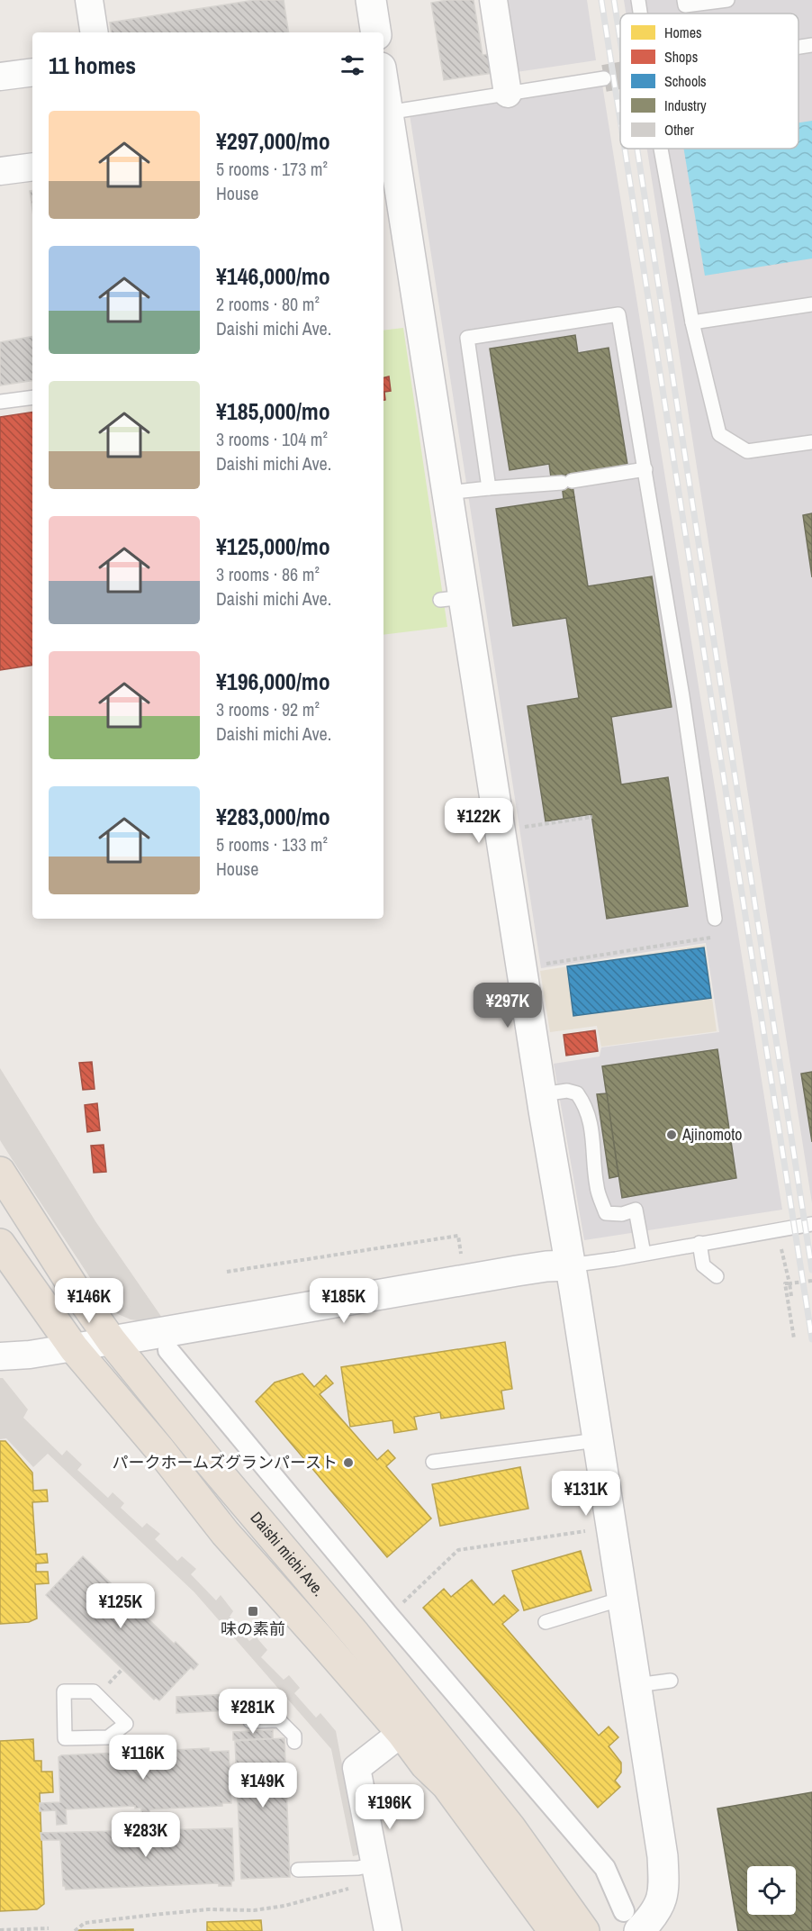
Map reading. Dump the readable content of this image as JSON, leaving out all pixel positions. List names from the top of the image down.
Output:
{
  "streets": {
    "highway": ["Daishi michi Ave."]
  },
  "places": {
    "other": ["Ajinomoto", "パークホームズグランパースト"],
    "transit": ["味の素前"]
  },
  "legend": [
    "Homes",
    "Shops",
    "Schools",
    "Industry",
    "Other"
  ],
  "page": {
    "heading": "11 homes",
    "list": [
      {
        "name": "¥297,000/mo",
        "note": "5 rooms · 173 m² · House"
      },
      {
        "name": "¥146,000/mo",
        "note": "2 rooms · 80 m² · Daishi michi Ave."
      },
      {
        "name": "¥185,000/mo",
        "note": "3 rooms · 104 m² · Daishi michi Ave."
      },
      {
        "name": "¥125,000/mo",
        "note": "3 rooms · 86 m² · Daishi michi Ave."
      },
      {
        "name": "¥196,000/mo",
        "note": "3 rooms · 92 m² · Daishi michi Ave."
      },
      {
        "name": "¥283,000/mo",
        "note": "5 rooms · 133 m² · House"
      }
    ],
    "price": [
      "¥122K",
      "¥297K",
      "¥146K",
      "¥185K",
      "¥131K",
      "¥125K",
      "¥281K",
      "¥116K",
      "¥149K",
      "¥196K",
      "¥283K"
    ]
  }
}
